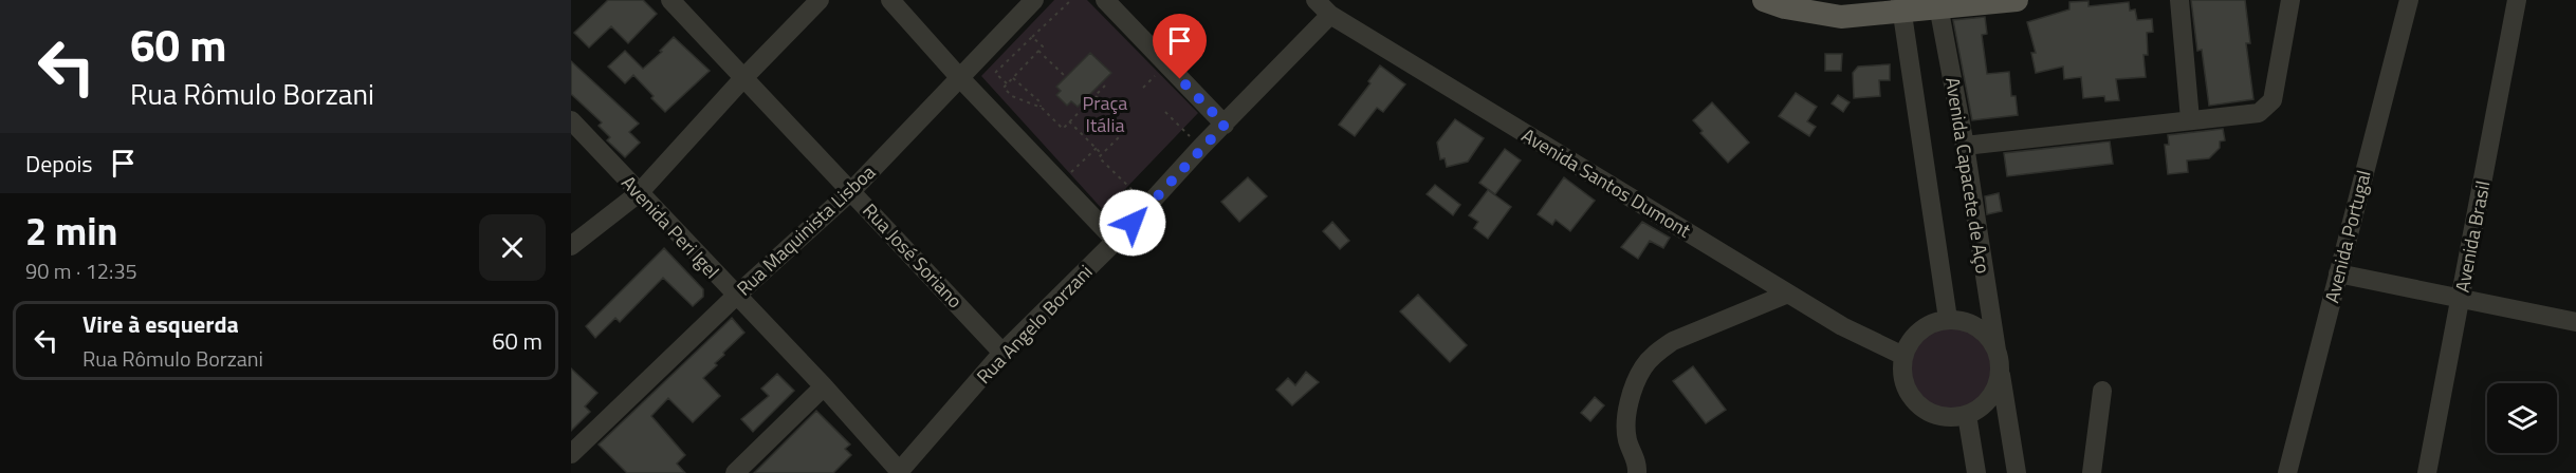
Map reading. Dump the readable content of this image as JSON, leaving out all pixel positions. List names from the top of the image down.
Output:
{
  "streets": {
    "street": [
      "Avenida Capacete de Aço",
      "Avenida Santos Dumont",
      "Avenida Peri Igel",
      "Rua Maquinista Lisboa",
      "Avenida Portugal",
      "Avenida Brasil",
      "Rua José Soriano",
      "Rua Angelo Borzani"
    ]
  },
  "crossings": [
    ["Avenida Capacete de Aço", "Avenida Santos Dumont"],
    ["Avenida Santos Dumont", "Rua Angelo Borzani"],
    ["Avenida Peri Igel", "Rua Maquinista Lisboa"],
    ["Avenida Peri Igel", "Rua Angelo Borzani"],
    ["Rua Maquinista Lisboa", "Rua José Soriano"],
    ["Rua José Soriano", "Rua Angelo Borzani"]
  ],
  "parks": ["Praça Itália"],
  "page": {
    "turn": ["60 m", "Rua Rômulo Borzani"],
    "then": "Depois",
    "heading": ["2 min", "90 m · 12:35"],
    "list": [
      {
        "name": "Vire à esquerda",
        "note": "Rua Rômulo Borzani",
        "value": "60 m"
      }
    ]
  }
}
